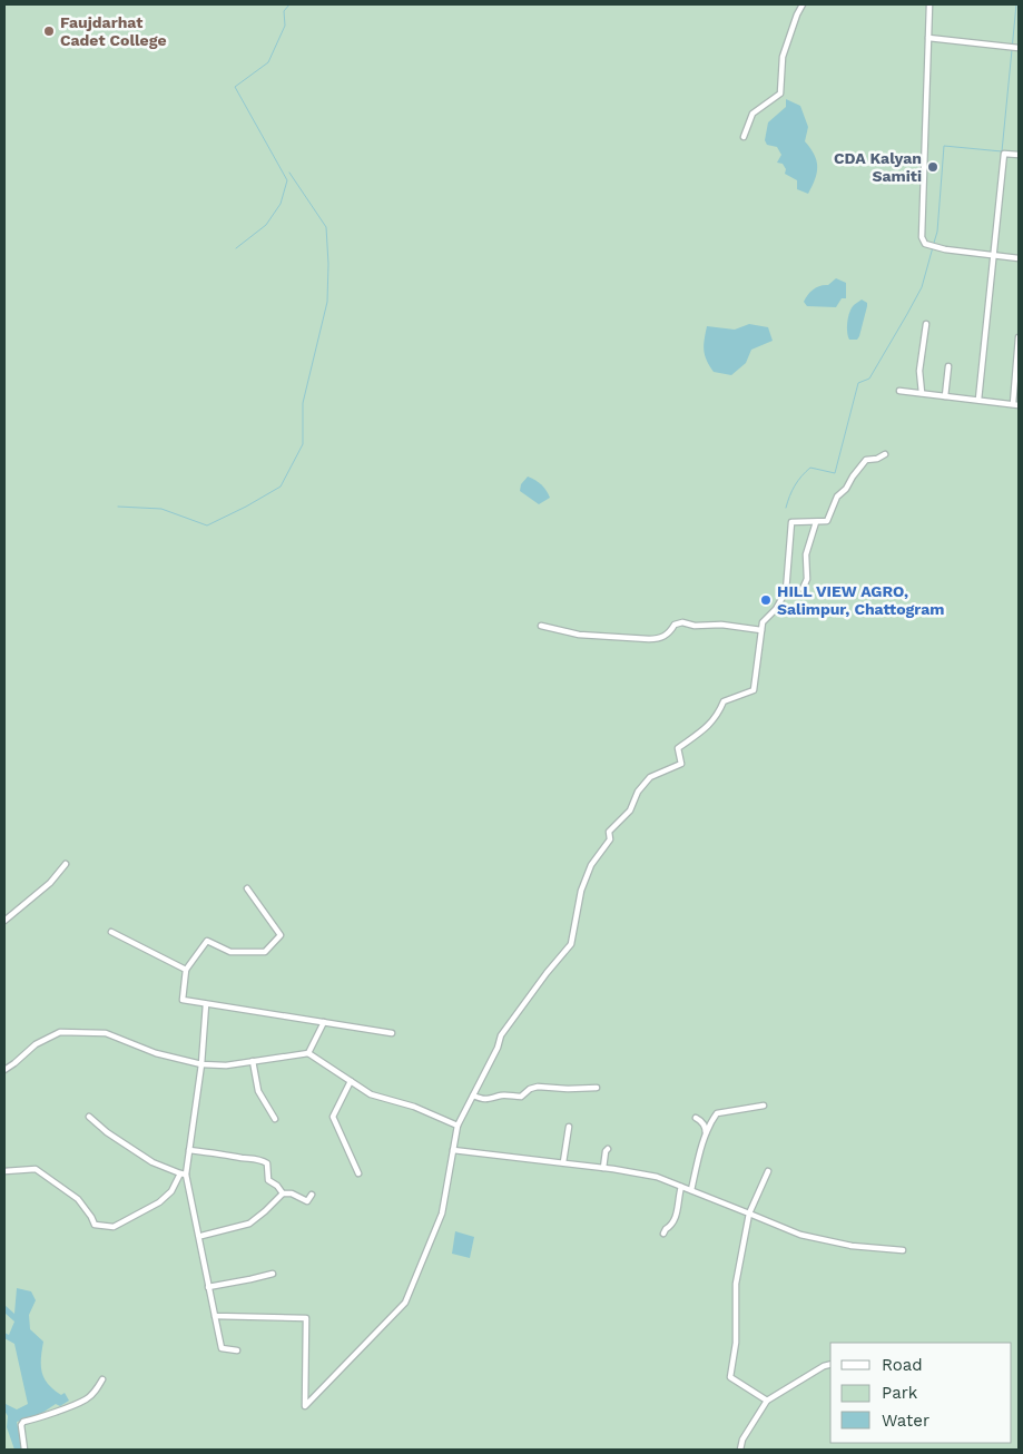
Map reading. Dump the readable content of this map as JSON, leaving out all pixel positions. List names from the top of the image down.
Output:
{
  "places": ["Faujdarhat Cadet College", "CDA Kalyan Samiti", "HILL VIEW AGRO, Salimpur, Chattogram"],
  "legend": ["Road", "Park", "Water"]
}
